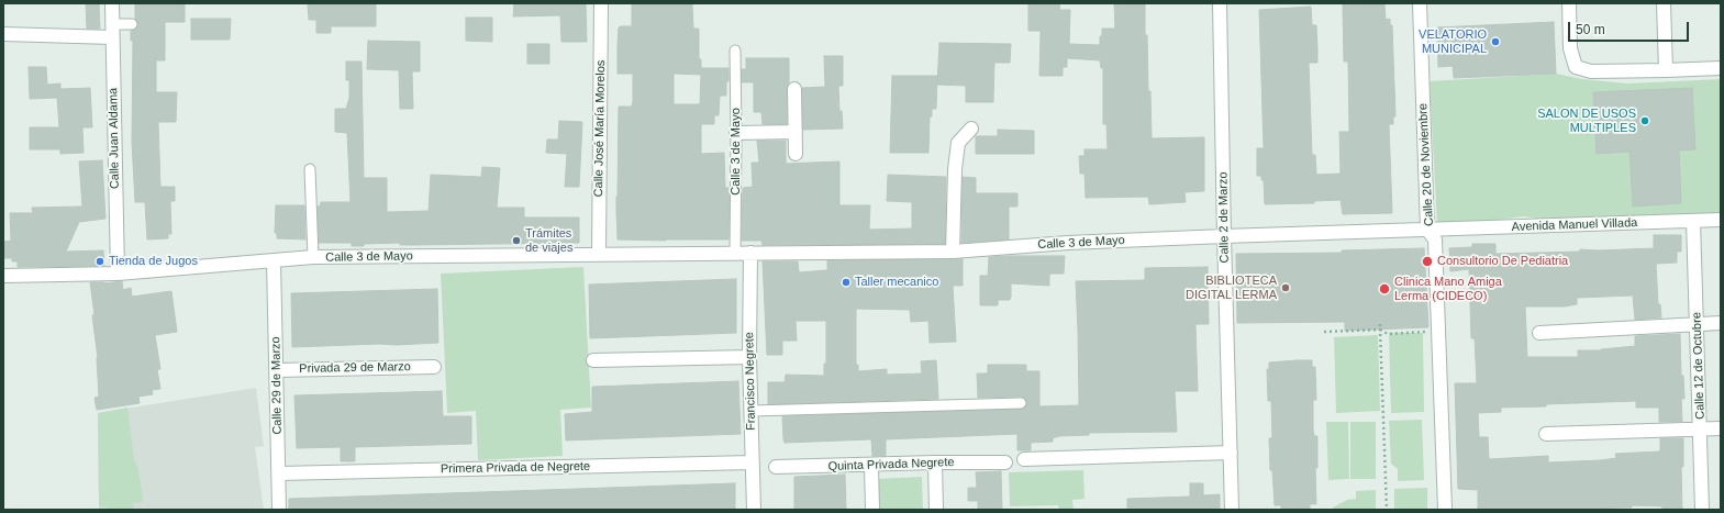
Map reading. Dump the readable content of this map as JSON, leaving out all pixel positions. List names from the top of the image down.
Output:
{
  "streets": {
    "street": [
      "Calle José María Morelos",
      "Calle Juan Aldama",
      "Calle 3 de Mayo",
      "Calle 20 de Noviembre",
      "Calle 2 de Marzo",
      "Avenida Manuel Villada",
      "Calle 12 de Octubre",
      "Privada 29 de Marzo",
      "Francisco Negrete",
      "Calle 29 de Marzo",
      "Quinta Privada Negrete",
      "Primera Privada de Negrete"
    ]
  },
  "crossings": [
    ["Calle José María Morelos", "Calle 3 de Mayo"],
    ["Calle Juan Aldama", "Calle 3 de Mayo"],
    ["Calle 3 de Mayo", "Calle 20 de Noviembre"],
    ["Calle 3 de Mayo", "Calle 2 de Marzo"],
    ["Calle 3 de Mayo", "Avenida Manuel Villada"],
    ["Calle 3 de Mayo", "Francisco Negrete"],
    ["Calle 3 de Mayo", "Calle 29 de Marzo"],
    ["Calle 20 de Noviembre", "Avenida Manuel Villada"],
    ["Avenida Manuel Villada", "Calle 12 de Octubre"],
    ["Privada 29 de Marzo", "Calle 29 de Marzo"],
    ["Francisco Negrete", "Primera Privada de Negrete"],
    ["Calle 29 de Marzo", "Primera Privada de Negrete"]
  ],
  "places": [
    "VELATORIO MUNICIPAL",
    "SALON DE USOS MULTIPLES",
    "Trámites de viajes",
    "Tienda de Jugos",
    "Consultorio De Pediatria",
    "Taller mecanico",
    "BIBLIOTECA DIGITAL LERMA",
    "Clinica Mano Amiga Lerma (CIDECO)"
  ],
  "scale_bar": "50 m"
}
